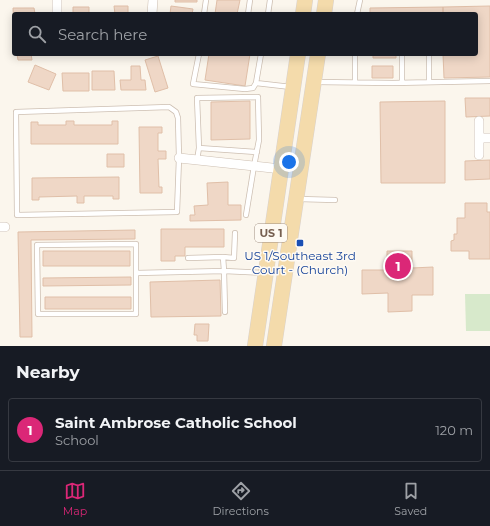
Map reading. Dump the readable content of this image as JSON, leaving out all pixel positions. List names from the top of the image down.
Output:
{
  "streets": {
    "main road": ["US 1"]
  },
  "places": {
    "transit": ["US 1/Southeast 3rd Court - (Church)"]
  },
  "page": {
    "search": "Search here",
    "pins": "1",
    "heading": "Nearby",
    "list": [
      {
        "mark": "1",
        "name": "Saint Ambrose Catholic School",
        "note": "School",
        "value": "120 m"
      }
    ],
    "nav": ["Map", "Directions", "Saved"]
  }
}
